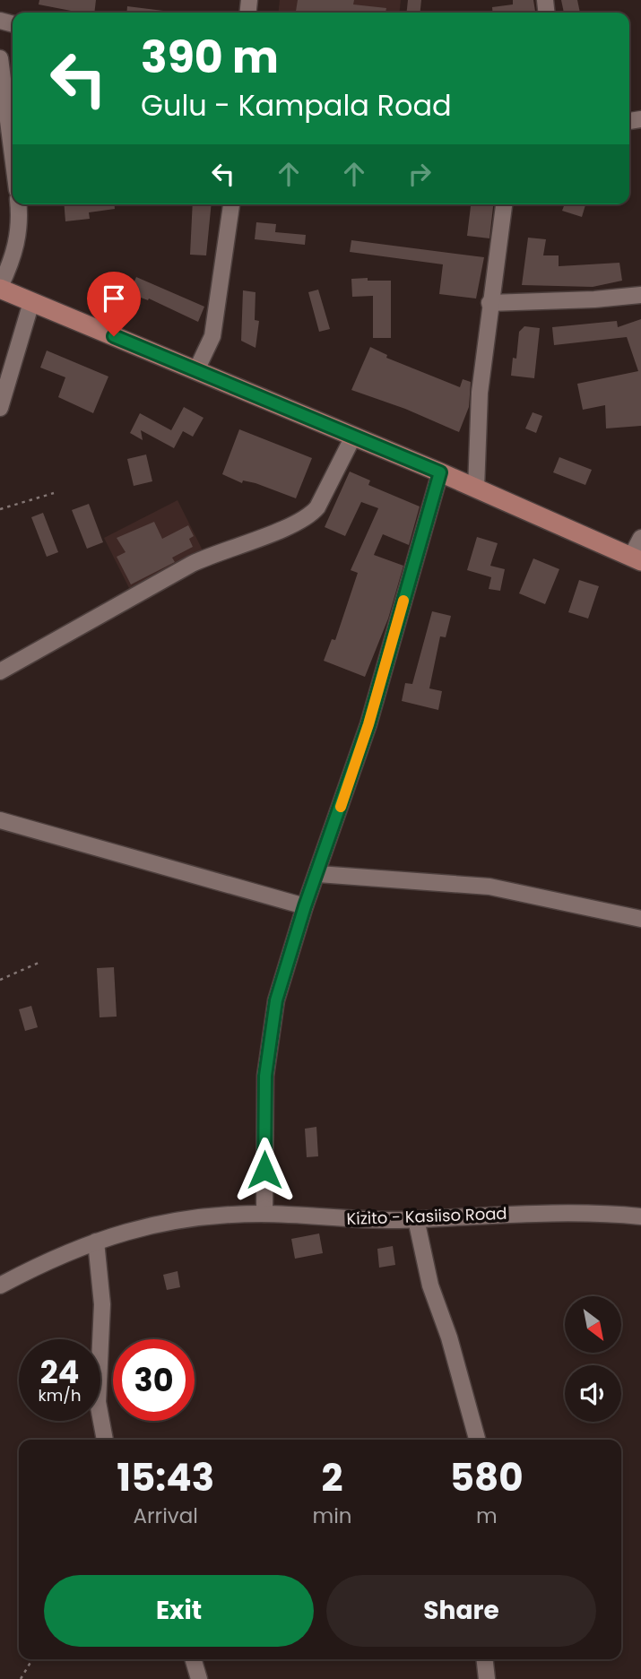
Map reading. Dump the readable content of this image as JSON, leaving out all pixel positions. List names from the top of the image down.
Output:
{
  "streets": {
    "street": ["Kizito - Kasiiso Road"]
  },
  "north": "bottom right",
  "page": {
    "turn": ["390 m", "Gulu - Kampala Road"],
    "speed": "24 km/h",
    "limit": "30",
    "eta": [
      "15:43",
      "Arrival",
      "2",
      "min",
      "580",
      "m"
    ],
    "buttons": ["Exit", "Share"]
  }
}
